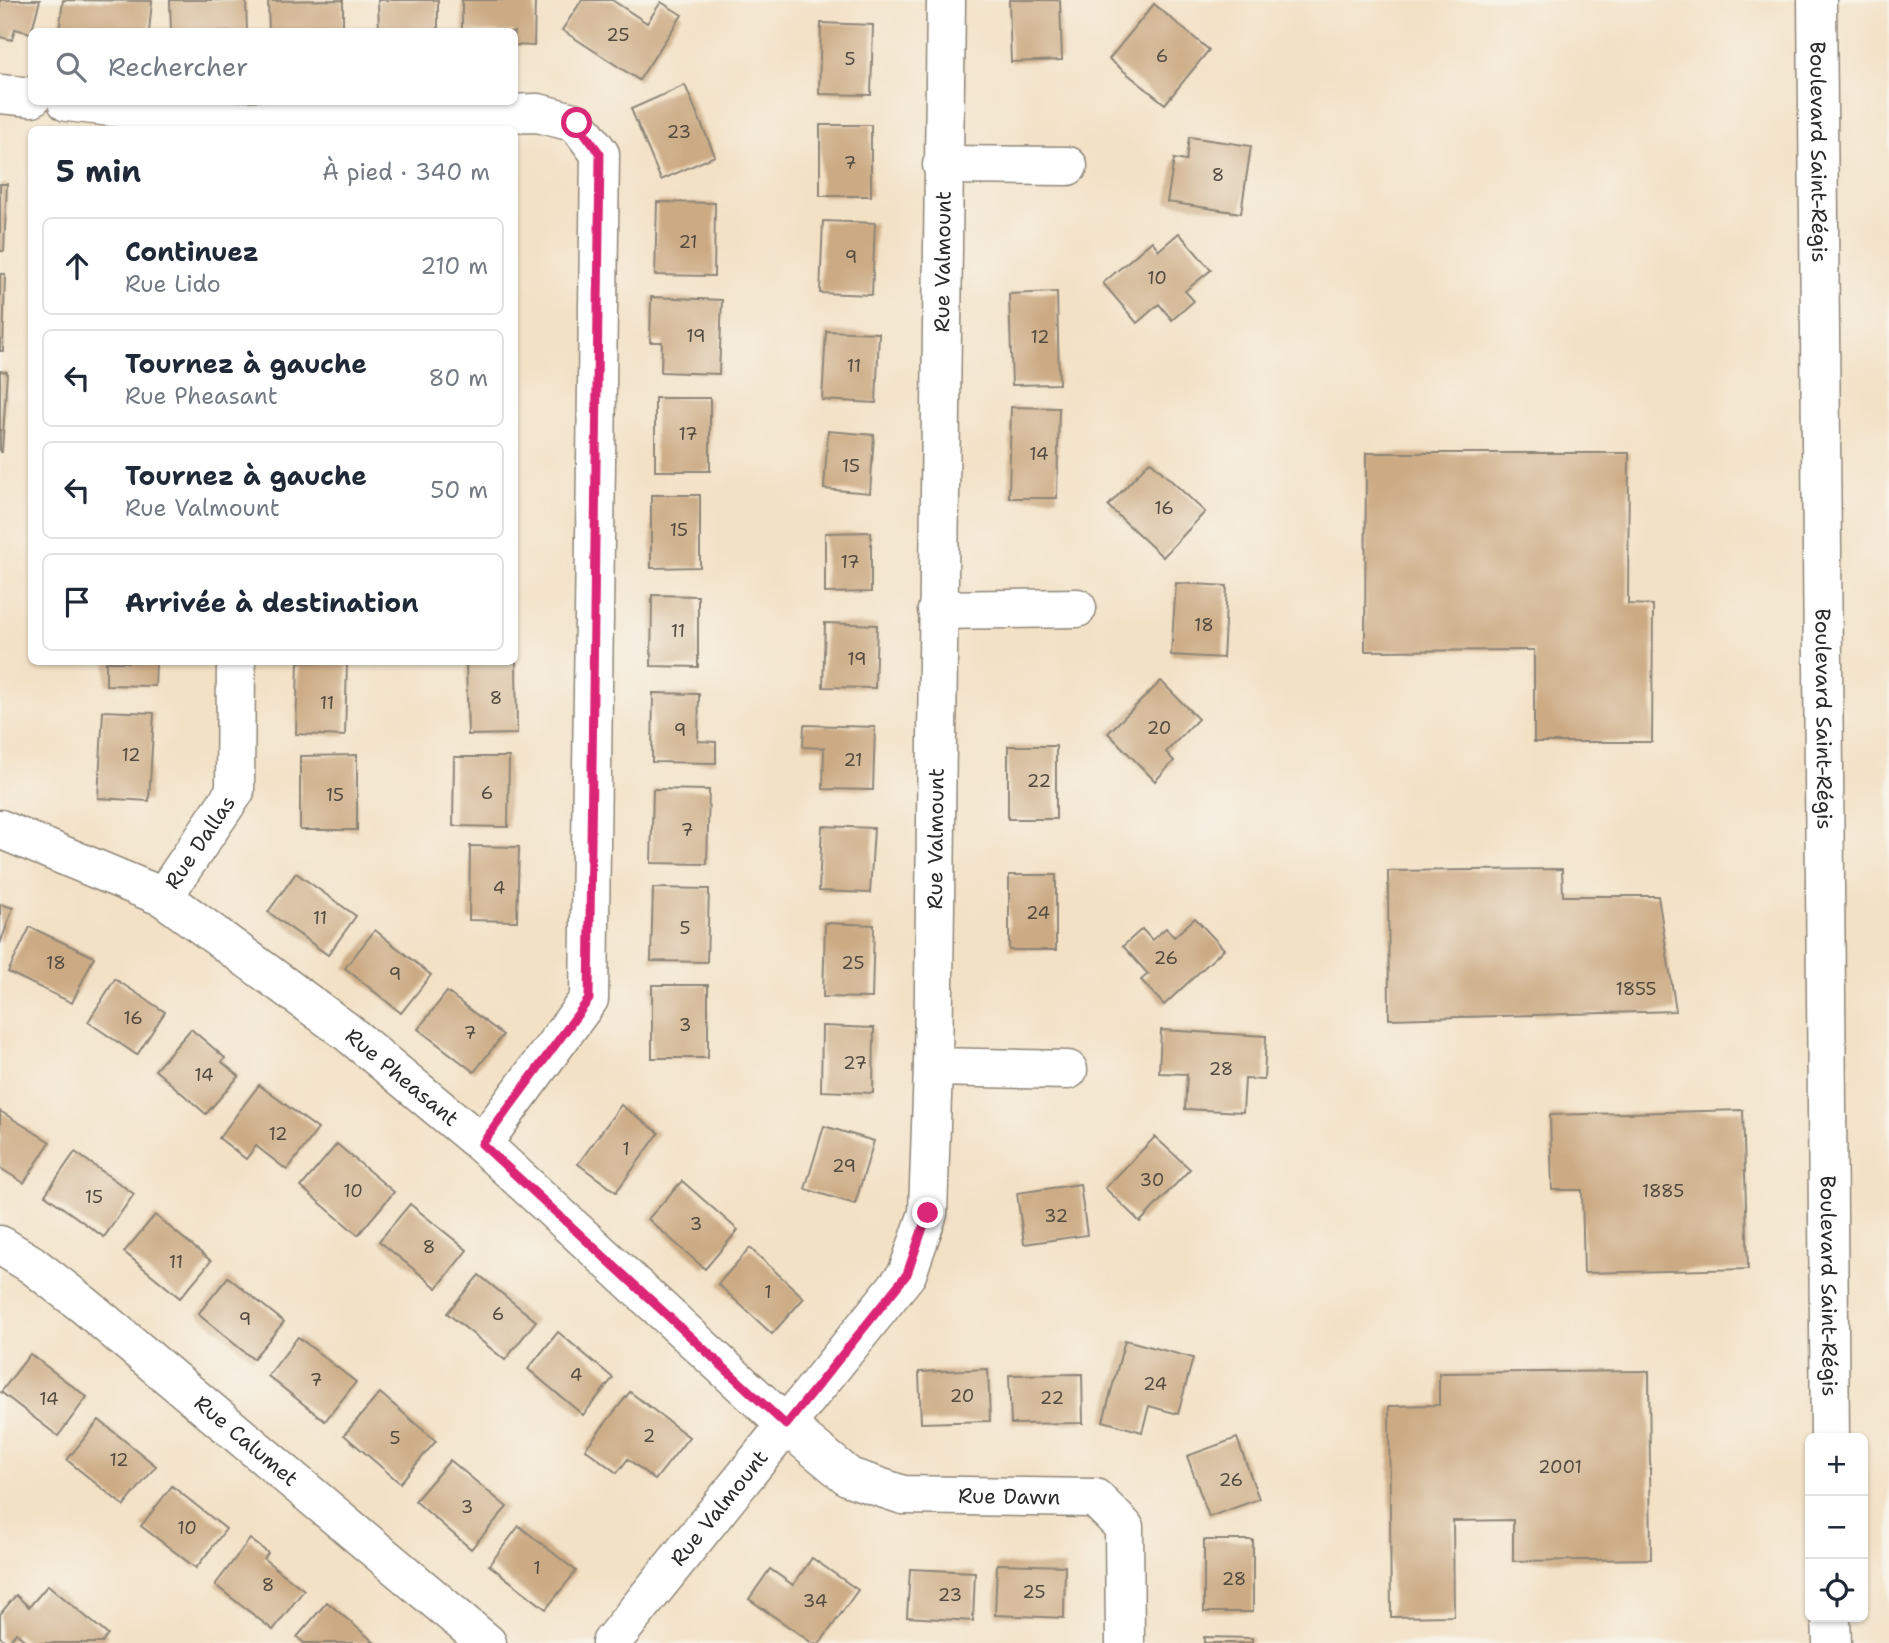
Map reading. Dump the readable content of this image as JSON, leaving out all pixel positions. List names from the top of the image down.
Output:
{
  "streets": {
    "street": [
      "Boulevard Saint-Régis",
      "Rue Valmount",
      "Rue Dallas",
      "Rue Pheasant",
      "Rue Calumet",
      "Rue Dawn"
    ]
  },
  "crossings": [
    ["Rue Valmount", "Rue Pheasant"],
    ["Rue Valmount", "Rue Dawn"],
    ["Rue Dallas", "Rue Pheasant"],
    ["Rue Pheasant", "Rue Dawn"]
  ],
  "house_numbers": [
    "25",
    "6",
    "5",
    "23",
    "7",
    "8",
    "21",
    "9",
    "10",
    "19",
    "12",
    "11",
    "17",
    "14",
    "15",
    "16",
    "15",
    "17",
    "18",
    "11",
    "19",
    "8",
    "11",
    "20",
    "9",
    "12",
    "21",
    "22",
    "6",
    "15",
    "7",
    "4",
    "24",
    "11",
    "5",
    "26",
    "18",
    "25",
    "9",
    "1855",
    "16",
    "3",
    "7",
    "27",
    "28",
    "14",
    "12",
    "1",
    "29",
    "30",
    "10",
    "1885",
    "15",
    "32",
    "3",
    "8",
    "11",
    "1",
    "6",
    "9",
    "4",
    "7",
    "24",
    "20",
    "22",
    "14",
    "2",
    "5",
    "12",
    "2001",
    "26",
    "3",
    "10",
    "1",
    "28",
    "8",
    "25",
    "23",
    "34"
  ],
  "page": {
    "search": "Rechercher",
    "heading": ["5 min", "À pied · 340 m"],
    "list": [
      ["Continuez", "Rue Lido", "210 m"],
      ["Tournez à gauche", "Rue Pheasant", "80 m"],
      ["Tournez à gauche", "Rue Valmount", "50 m"],
      "Arrivée à destination"
    ],
    "map_buttons": ["+", "−"]
  }
}
